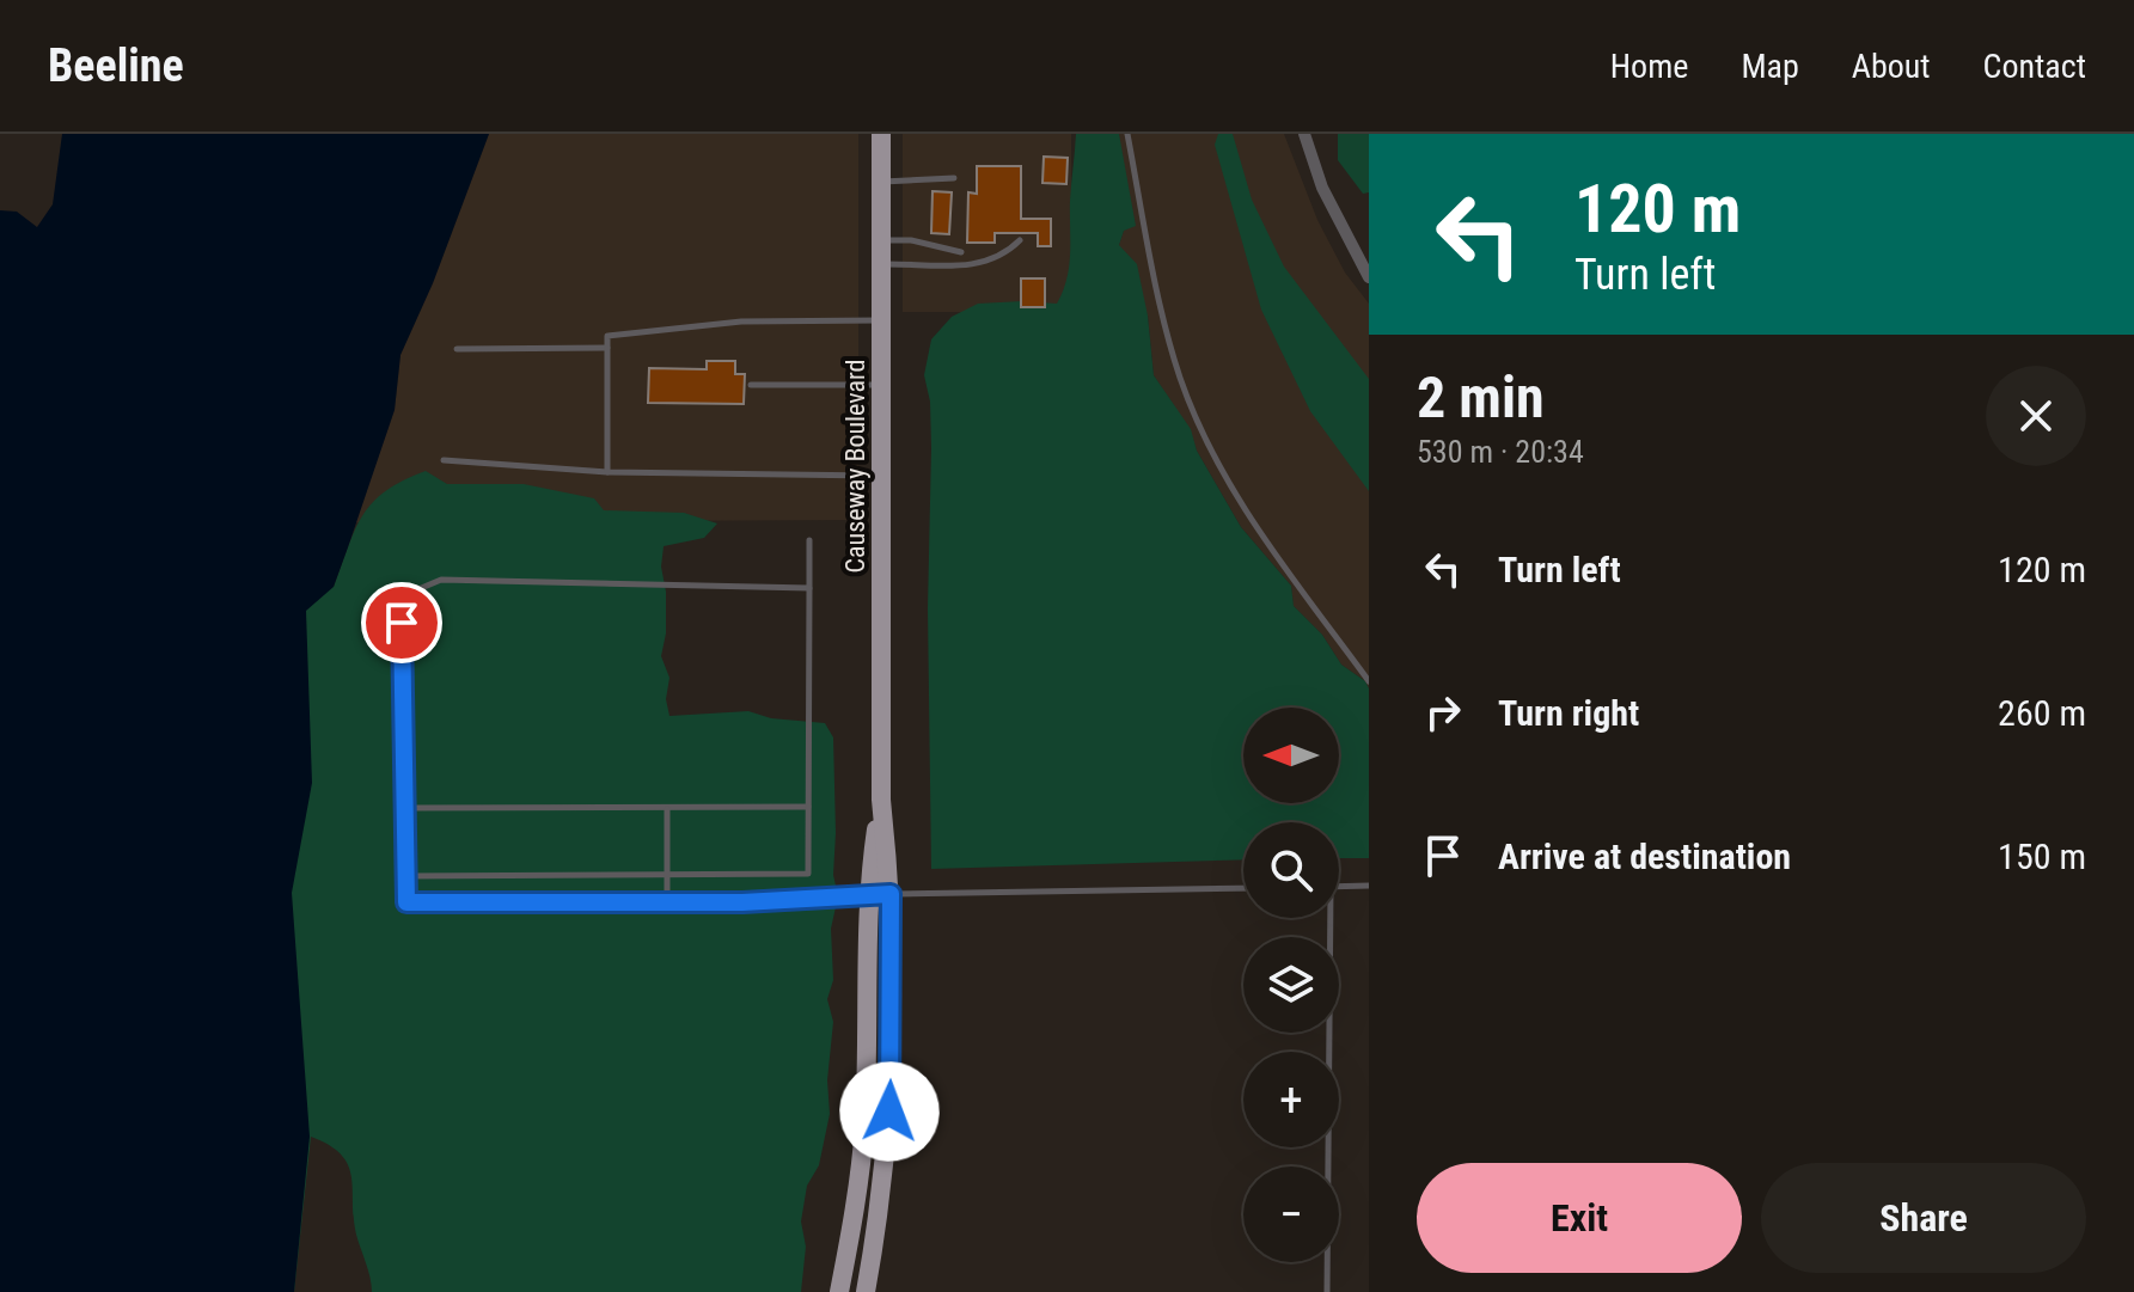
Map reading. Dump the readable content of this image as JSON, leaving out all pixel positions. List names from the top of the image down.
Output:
{
  "streets": {
    "main road": ["Causeway Boulevard"]
  },
  "north": "left",
  "page": {
    "header": "Beeline",
    "nav": [
      "Home",
      "Map",
      "About",
      "Contact"
    ],
    "turn": ["120 m", "Turn left"],
    "heading": ["2 min", "530 m · 20:34"],
    "list": [
      {
        "name": "Turn left",
        "value": "120 m"
      },
      {
        "name": "Turn right",
        "value": "260 m"
      },
      {
        "name": "Arrive at destination",
        "value": "150 m"
      }
    ],
    "map_buttons": ["+", "−"],
    "buttons": ["Exit", "Share"]
  }
}
